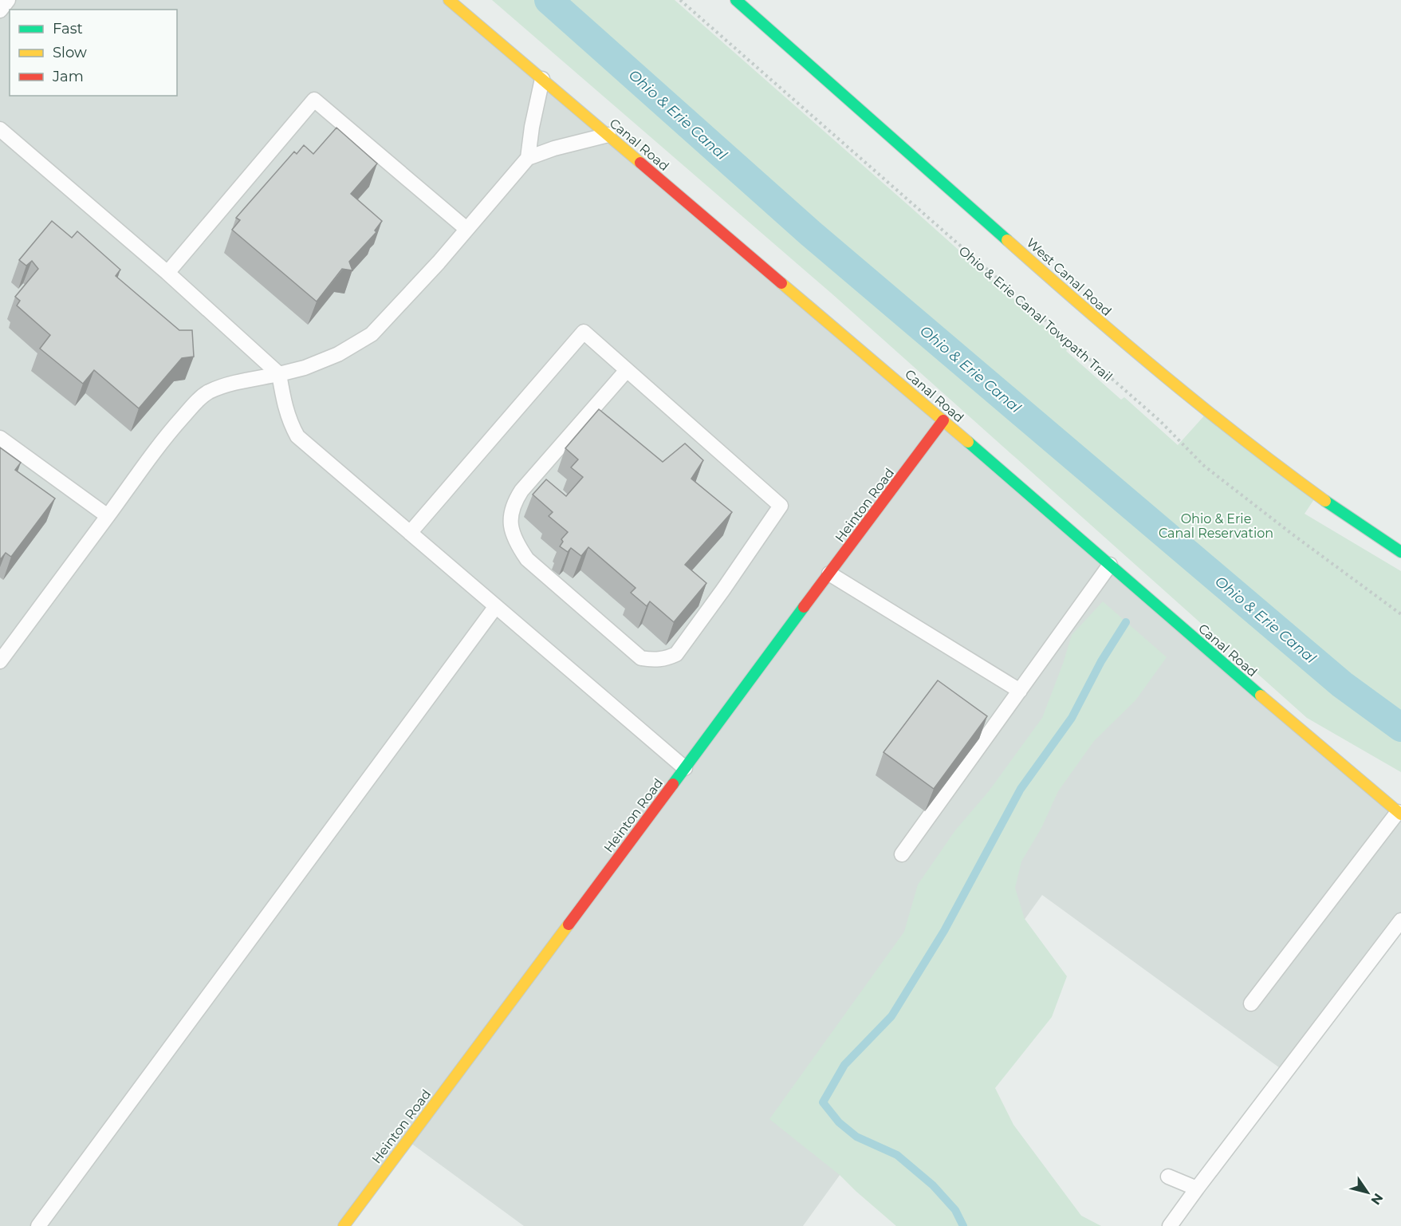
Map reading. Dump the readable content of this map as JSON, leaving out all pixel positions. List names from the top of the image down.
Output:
{
  "streets": {
    "street": ["Canal Road", "West Canal Road", "Heinton Road"],
    "path": ["Ohio & Erie Canal Towpath Trail"]
  },
  "crossings": [
    ["Canal Road", "Heinton Road"]
  ],
  "water": ["Ohio & Erie Canal"],
  "parks": ["Ohio & Erie Canal Reservation"],
  "legend": ["Fast", "Slow", "Jam"],
  "north": "bottom right"
}
